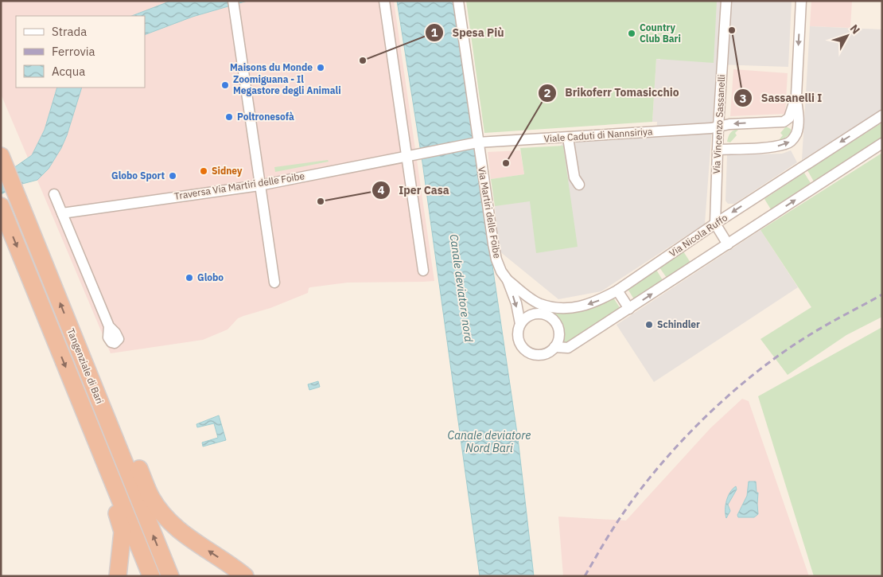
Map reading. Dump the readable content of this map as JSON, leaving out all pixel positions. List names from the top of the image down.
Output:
{
  "streets": {
    "highway": ["Tangenziale di Bari"],
    "street": [
      "Via Vincenzo Sassanelli",
      "Viale Caduti di Nannsiriya",
      "Traversa Via Martiri delle Foibe",
      "Via Martiri delle Foibe",
      "Via Nicola Ruffo"
    ]
  },
  "crossings": [
    ["Via Vincenzo Sassanelli", "Viale Caduti di Nannsiriya"],
    ["Via Vincenzo Sassanelli", "Via Nicola Ruffo"],
    ["Viale Caduti di Nannsiriya", "Via Martiri delle Foibe"],
    ["Via Martiri delle Foibe", "Via Nicola Ruffo"]
  ],
  "water": ["Canale deviatore nord", "Canale deviatore Nord Bari"],
  "places": [
    "Sassanelli I",
    "Country Club Bari",
    "Spesa Più",
    "Maisons du Monde",
    "Zoomiguana - Il Megastore degli Animali",
    "Poltronesofà",
    "Brikoferr Tomasicchio",
    "Sidney",
    "Globo Sport",
    "Iper Casa",
    "Globo",
    "Schindler"
  ],
  "legend": ["Strada", "Ferrovia", "Acqua"],
  "north": "top right"
}
